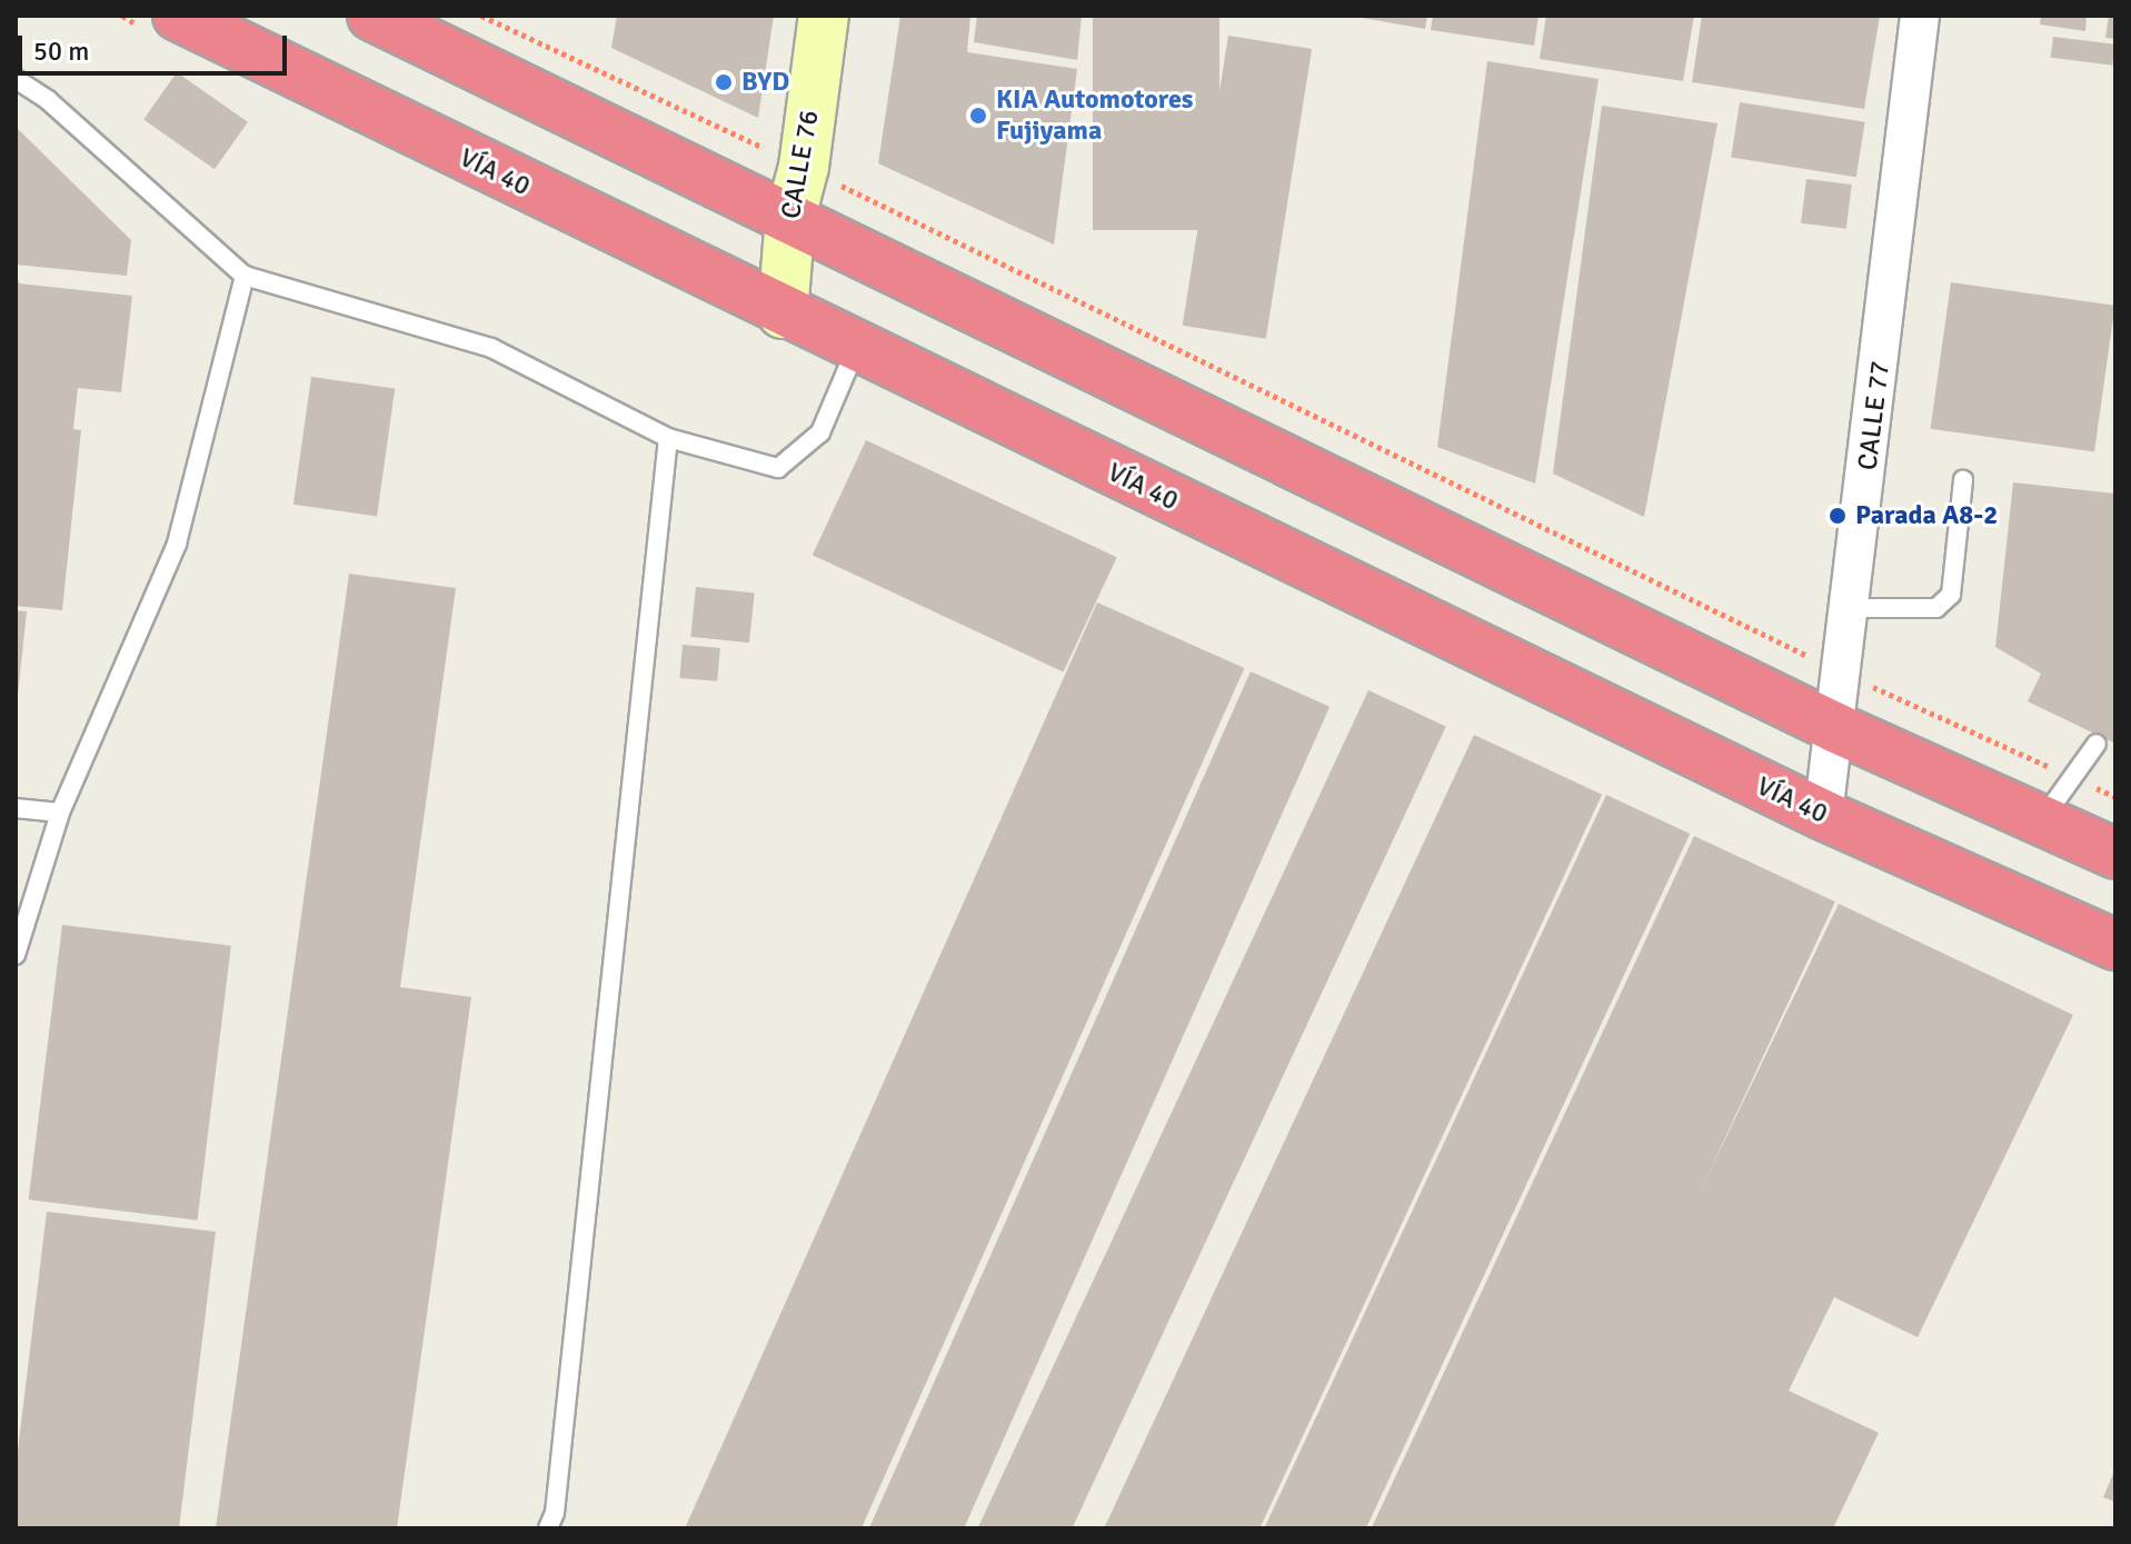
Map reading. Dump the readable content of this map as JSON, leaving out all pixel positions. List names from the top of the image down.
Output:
{
  "streets": {
    "highway": ["VÍA 40"],
    "street": ["CALLE 76", "CALLE 77"]
  },
  "crossings": [
    ["CALLE 76", "VÍA 40"],
    ["VÍA 40", "CALLE 77"]
  ],
  "places": ["BYD", "KIA Automotores Fujiyama", "Parada A8-2"],
  "scale_bar": "50 m"
}
